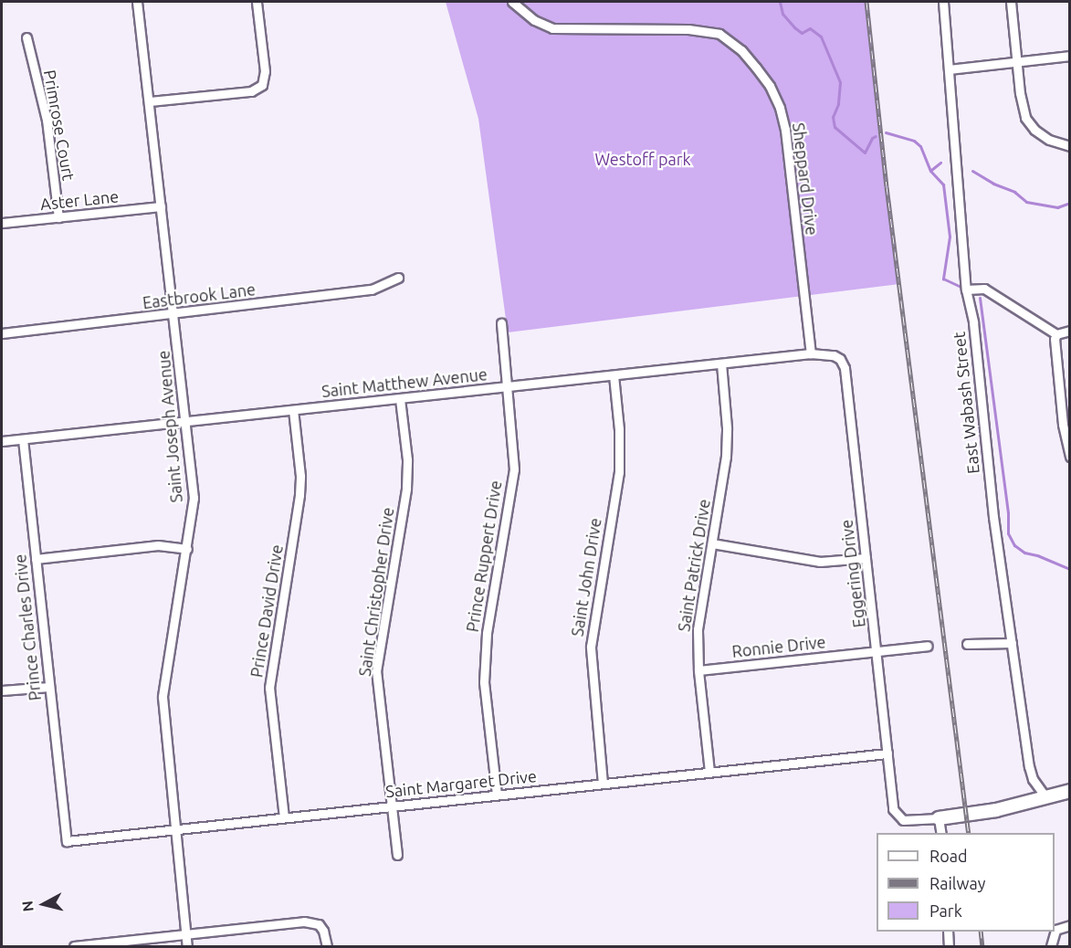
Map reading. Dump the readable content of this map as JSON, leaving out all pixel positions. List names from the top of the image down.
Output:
{
  "streets": {
    "street": [
      "Primrose Court",
      "Sheppard Drive",
      "Aster Lane",
      "Eastbrook Lane",
      "Saint Matthew Avenue",
      "East Wabash Street",
      "Saint Joseph Avenue",
      "Prince Ruppert Drive",
      "Saint Patrick Drive",
      "Eggering Drive",
      "Saint John Drive",
      "Saint Christopher Drive",
      "Prince David Drive",
      "Prince Charles Drive",
      "Ronnie Drive",
      "Saint Margaret Drive"
    ]
  },
  "crossings": [
    ["Primrose Court", "Aster Lane"],
    ["Sheppard Drive", "Saint Matthew Avenue"],
    ["Sheppard Drive", "Eggering Drive"],
    ["Aster Lane", "Saint Joseph Avenue"],
    ["Eastbrook Lane", "Saint Joseph Avenue"],
    ["Saint Matthew Avenue", "Saint Joseph Avenue"],
    ["Saint Matthew Avenue", "Prince Ruppert Drive"],
    ["Saint Matthew Avenue", "Saint Patrick Drive"],
    ["Saint Matthew Avenue", "Eggering Drive"],
    ["Saint Matthew Avenue", "Saint John Drive"],
    ["Saint Matthew Avenue", "Saint Christopher Drive"],
    ["Saint Matthew Avenue", "Prince David Drive"],
    ["Saint Matthew Avenue", "Prince Charles Drive"],
    ["Saint Joseph Avenue", "Saint Margaret Drive"],
    ["Prince Ruppert Drive", "Saint Margaret Drive"],
    ["Saint Patrick Drive", "Ronnie Drive"],
    ["Saint Patrick Drive", "Saint Margaret Drive"],
    ["Eggering Drive", "Ronnie Drive"],
    ["Eggering Drive", "Saint Margaret Drive"],
    ["Saint John Drive", "Saint Margaret Drive"],
    ["Saint Christopher Drive", "Saint Margaret Drive"],
    ["Prince David Drive", "Saint Margaret Drive"],
    ["Prince Charles Drive", "Saint Margaret Drive"]
  ],
  "parks": ["Westoff park"],
  "legend": ["Road", "Railway", "Park"],
  "north": "left"
}
